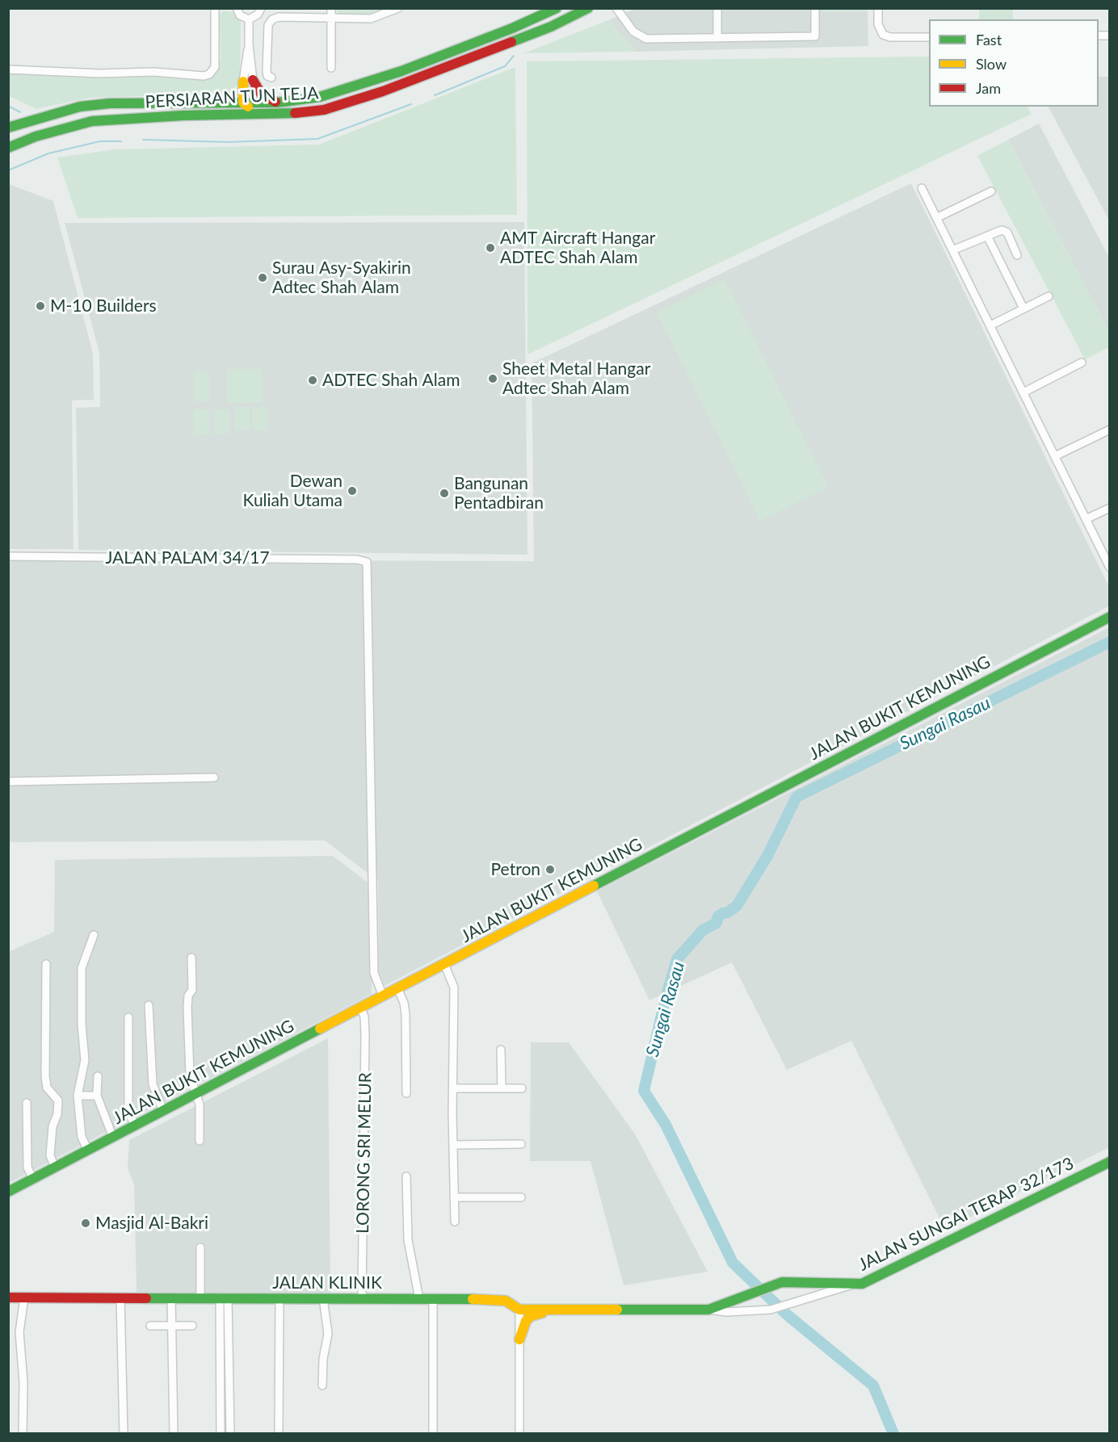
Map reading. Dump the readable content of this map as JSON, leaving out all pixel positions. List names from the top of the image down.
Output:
{
  "streets": {
    "main road": [
      "PERSIARAN TUN TEJA",
      "JALAN BUKIT KEMUNING",
      "JALAN SUNGAI TERAP 32/173",
      "JALAN KLINIK"
    ],
    "street": ["JALAN PALAM 34/17", "LORONG SRI MELUR"]
  },
  "crossings": [
    ["JALAN PALAM 34/17", "JALAN BUKIT KEMUNING"],
    ["JALAN BUKIT KEMUNING", "LORONG SRI MELUR"],
    ["LORONG SRI MELUR", "JALAN KLINIK"],
    ["JALAN SUNGAI TERAP 32/173", "JALAN KLINIK"]
  ],
  "water": ["Sungai Rasau"],
  "places": [
    "AMT Aircraft Hangar ADTEC Shah Alam",
    "Surau Asy-Syakirin Adtec Shah Alam",
    "M-10 Builders",
    "Sheet Metal Hangar Adtec Shah Alam",
    "ADTEC Shah Alam",
    "Dewan Kuliah Utama",
    "Bangunan Pentadbiran",
    "Petron",
    "Masjid Al-Bakri"
  ],
  "legend": ["Fast", "Slow", "Jam"]
}
